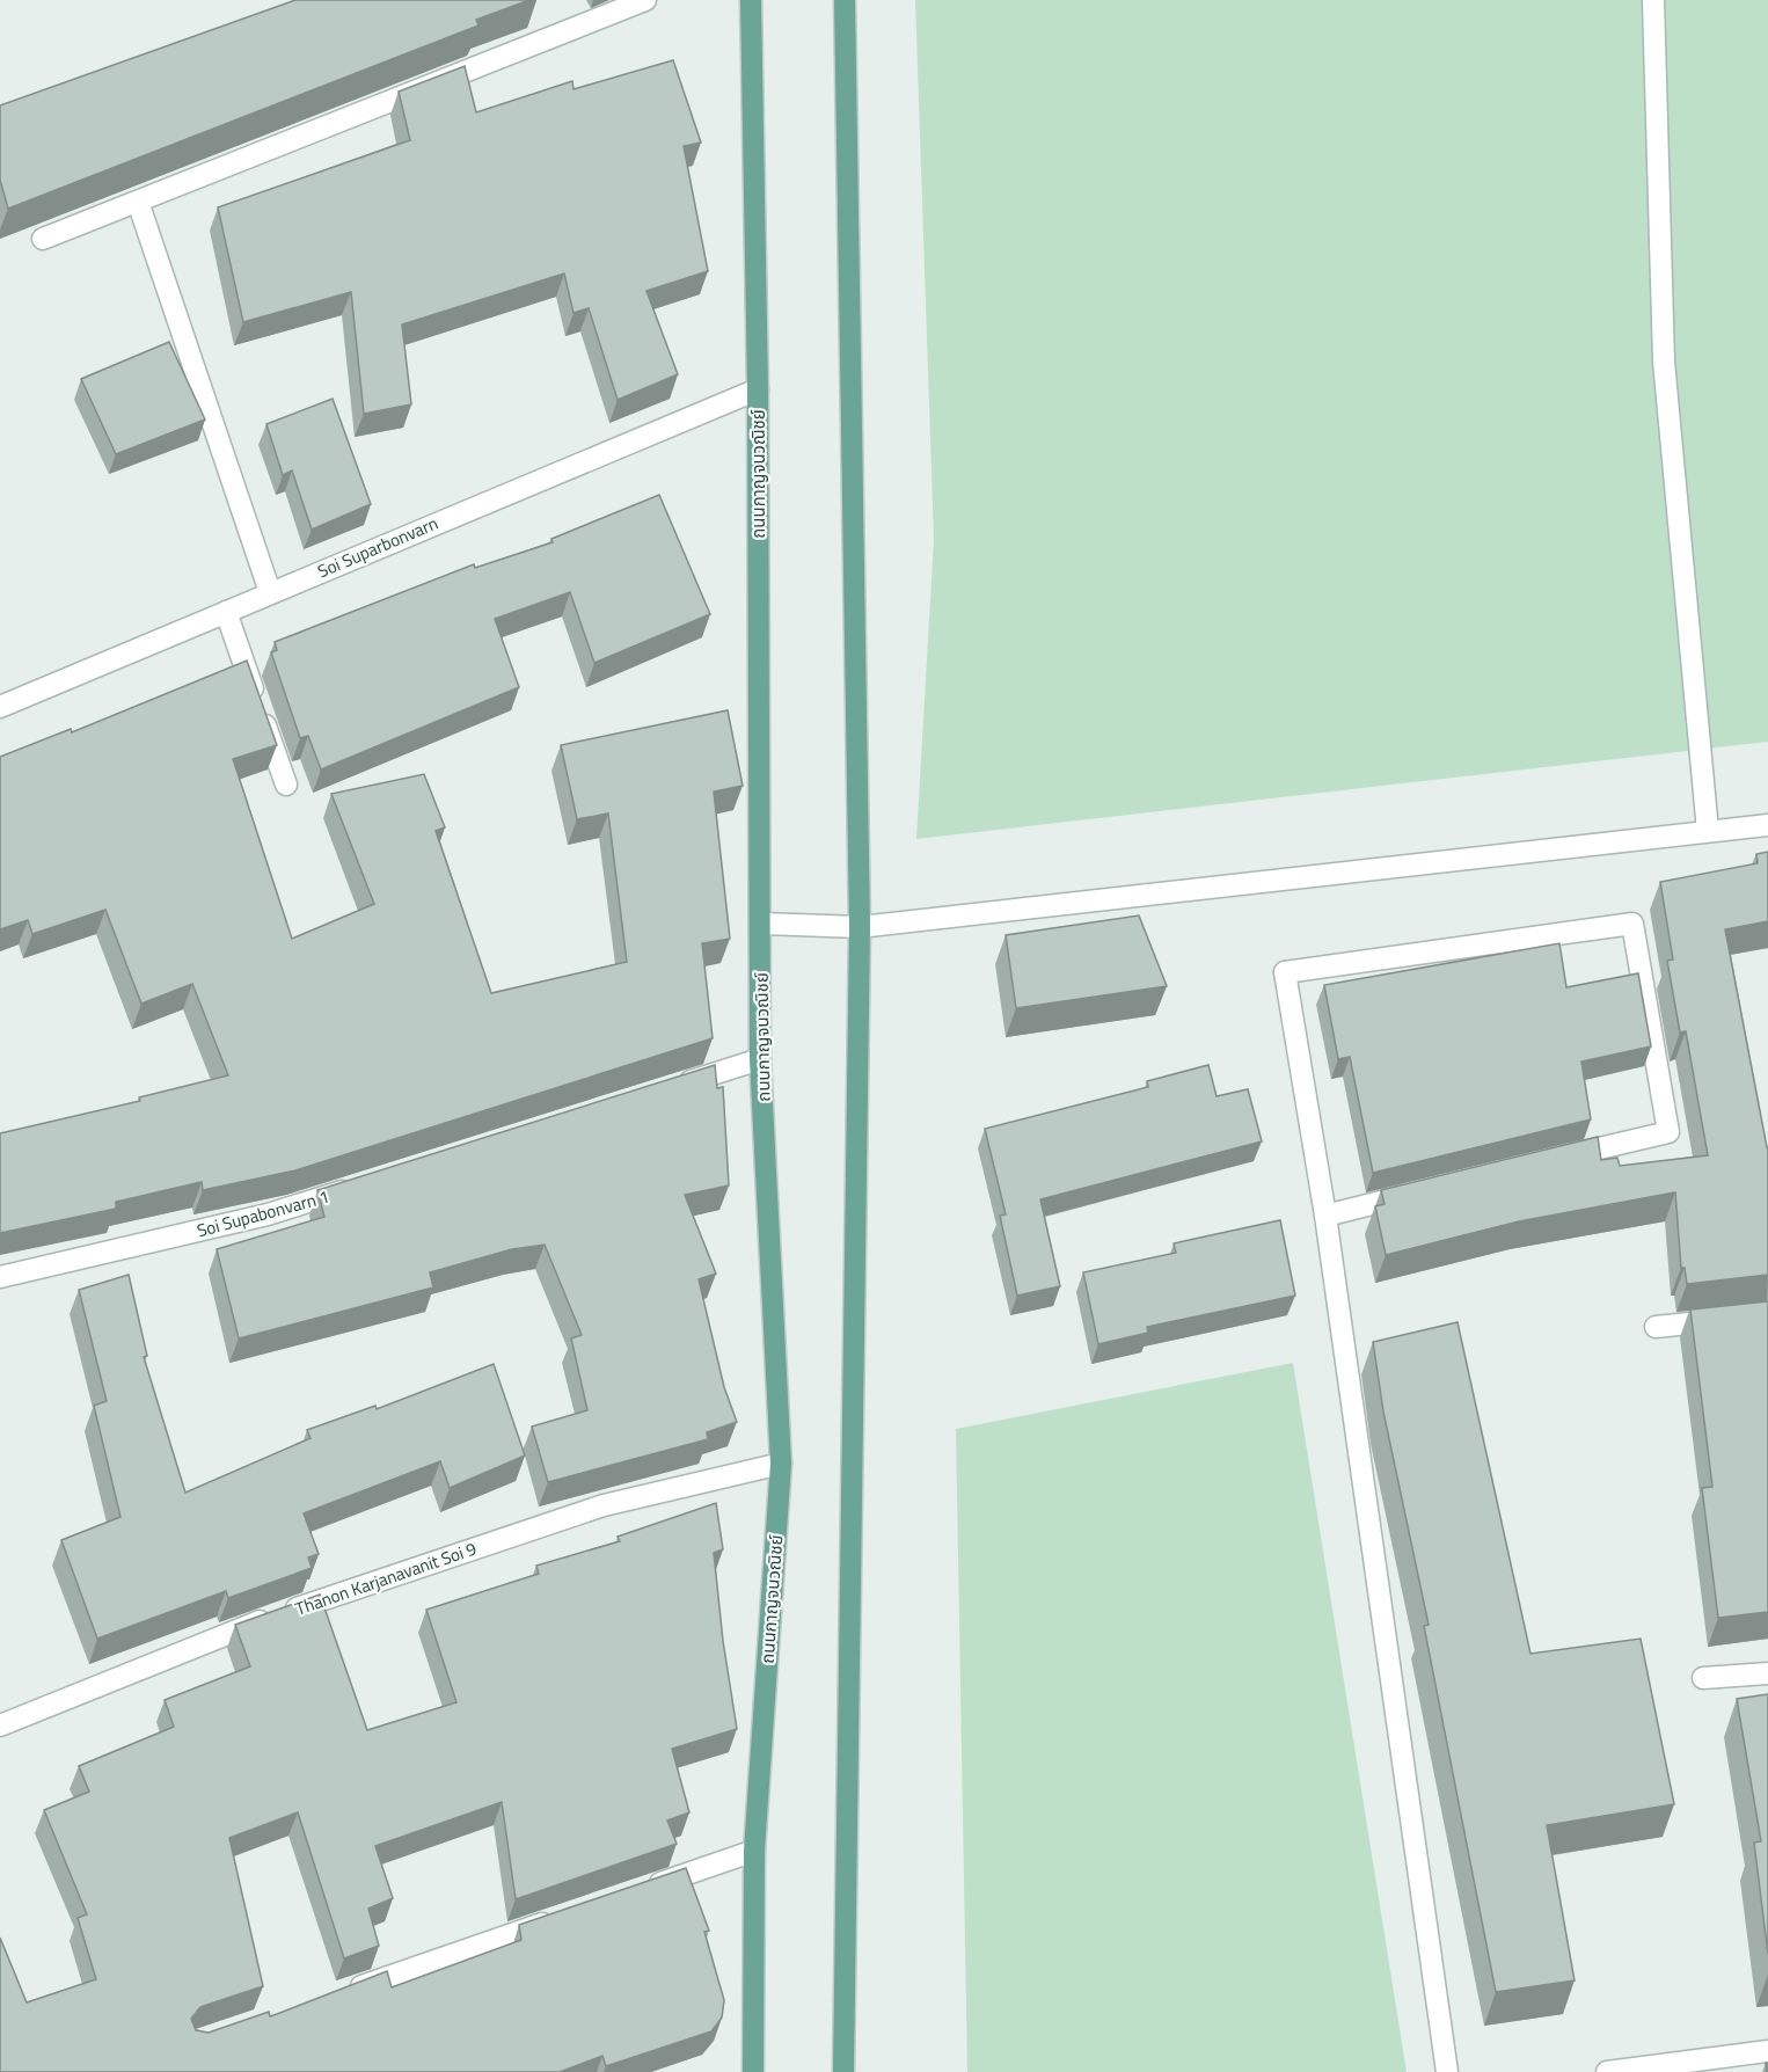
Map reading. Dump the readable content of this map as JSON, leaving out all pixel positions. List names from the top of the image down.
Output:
{
  "streets": {
    "main road": ["ถนนกาญจนวณิชย์"],
    "street": ["Soi Suparbonvarn", "Soi Supabonvarn 1", "Thanon Karjanavanit Soi 9"]
  },
  "crossings": [
    ["ถนนกาญจนวณิชย์", "Soi Suparbonvarn"],
    ["ถนนกาญจนวณิชย์", "Thanon Karjanavanit Soi 9"]
  ]
}
